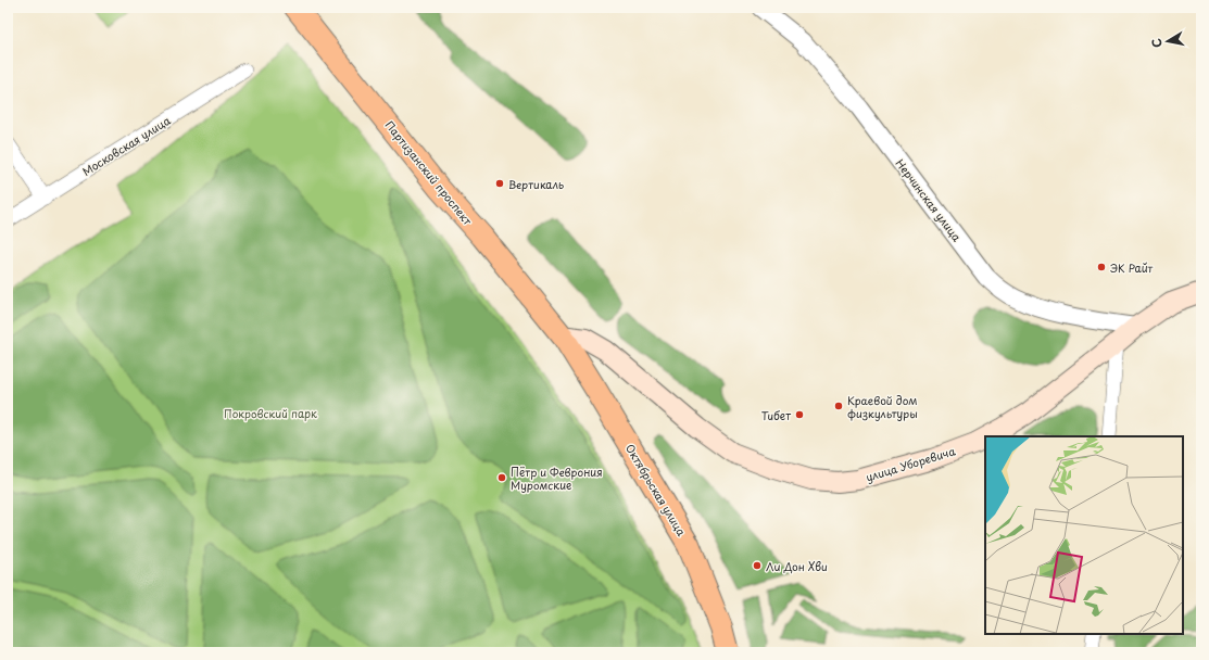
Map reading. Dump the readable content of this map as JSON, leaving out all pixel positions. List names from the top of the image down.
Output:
{
  "streets": {
    "main road": ["Партизанский проспект", "улица Уборевича", "Октябрьская улица"],
    "street": ["Московская улица", "Нерчинская улица"]
  },
  "crossings": [
    ["Партизанский проспект", "улица Уборевича"],
    ["Партизанский проспект", "Октябрьская улица"],
    ["Нерчинская улица", "улица Уборевича"],
    ["улица Уборевича", "Октябрьская улица"]
  ],
  "parks": ["Покровский парк"],
  "places": [
    "Вертикаль",
    "ЭК Райт",
    "Краевой дом физкультуры",
    "Тибет",
    "Пётр и Феврония Муромские",
    "Ли Дон Хви"
  ],
  "north": "left"
}
